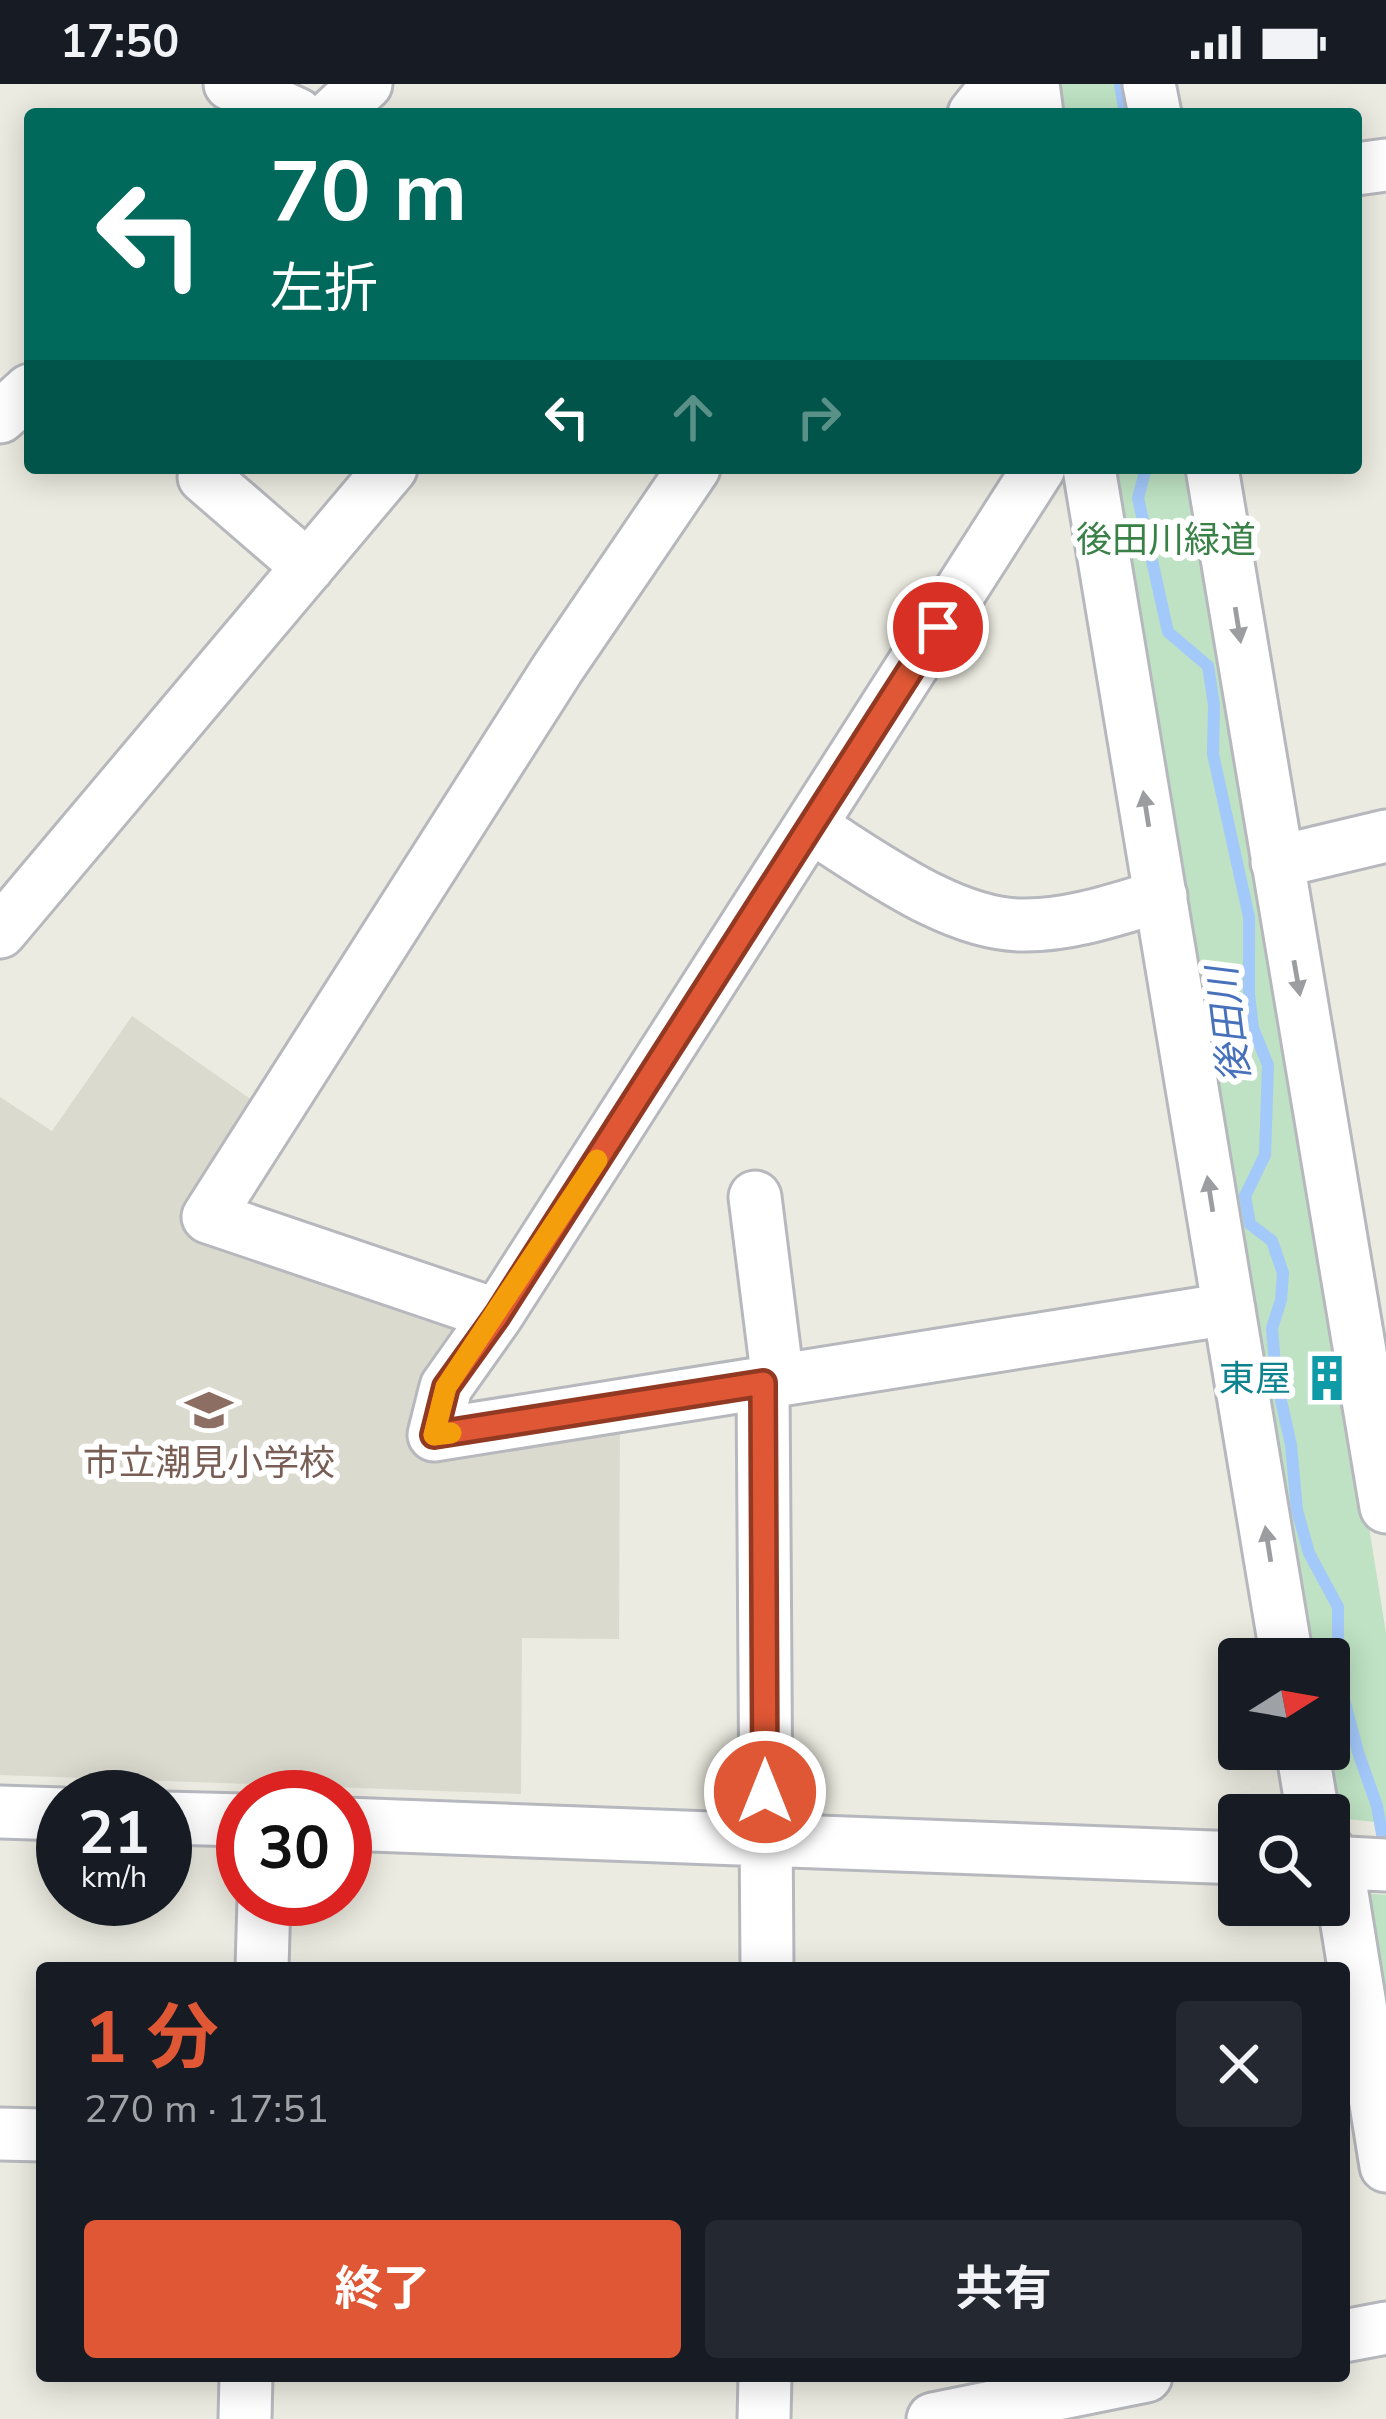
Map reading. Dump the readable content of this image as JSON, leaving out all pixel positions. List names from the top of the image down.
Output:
{
  "water": ["後田川"],
  "parks": ["後田川緑道"],
  "places": {
    "building": ["東屋"],
    "school or university": ["市立潮見小学校"]
  },
  "north": "right",
  "page": {
    "status": "17:50",
    "turn": ["70 m", "左折"],
    "speed": "21 km/h",
    "limit": "30",
    "heading": ["1 分", "270 m · 17:51"],
    "buttons": ["終了", "共有"]
  }
}
